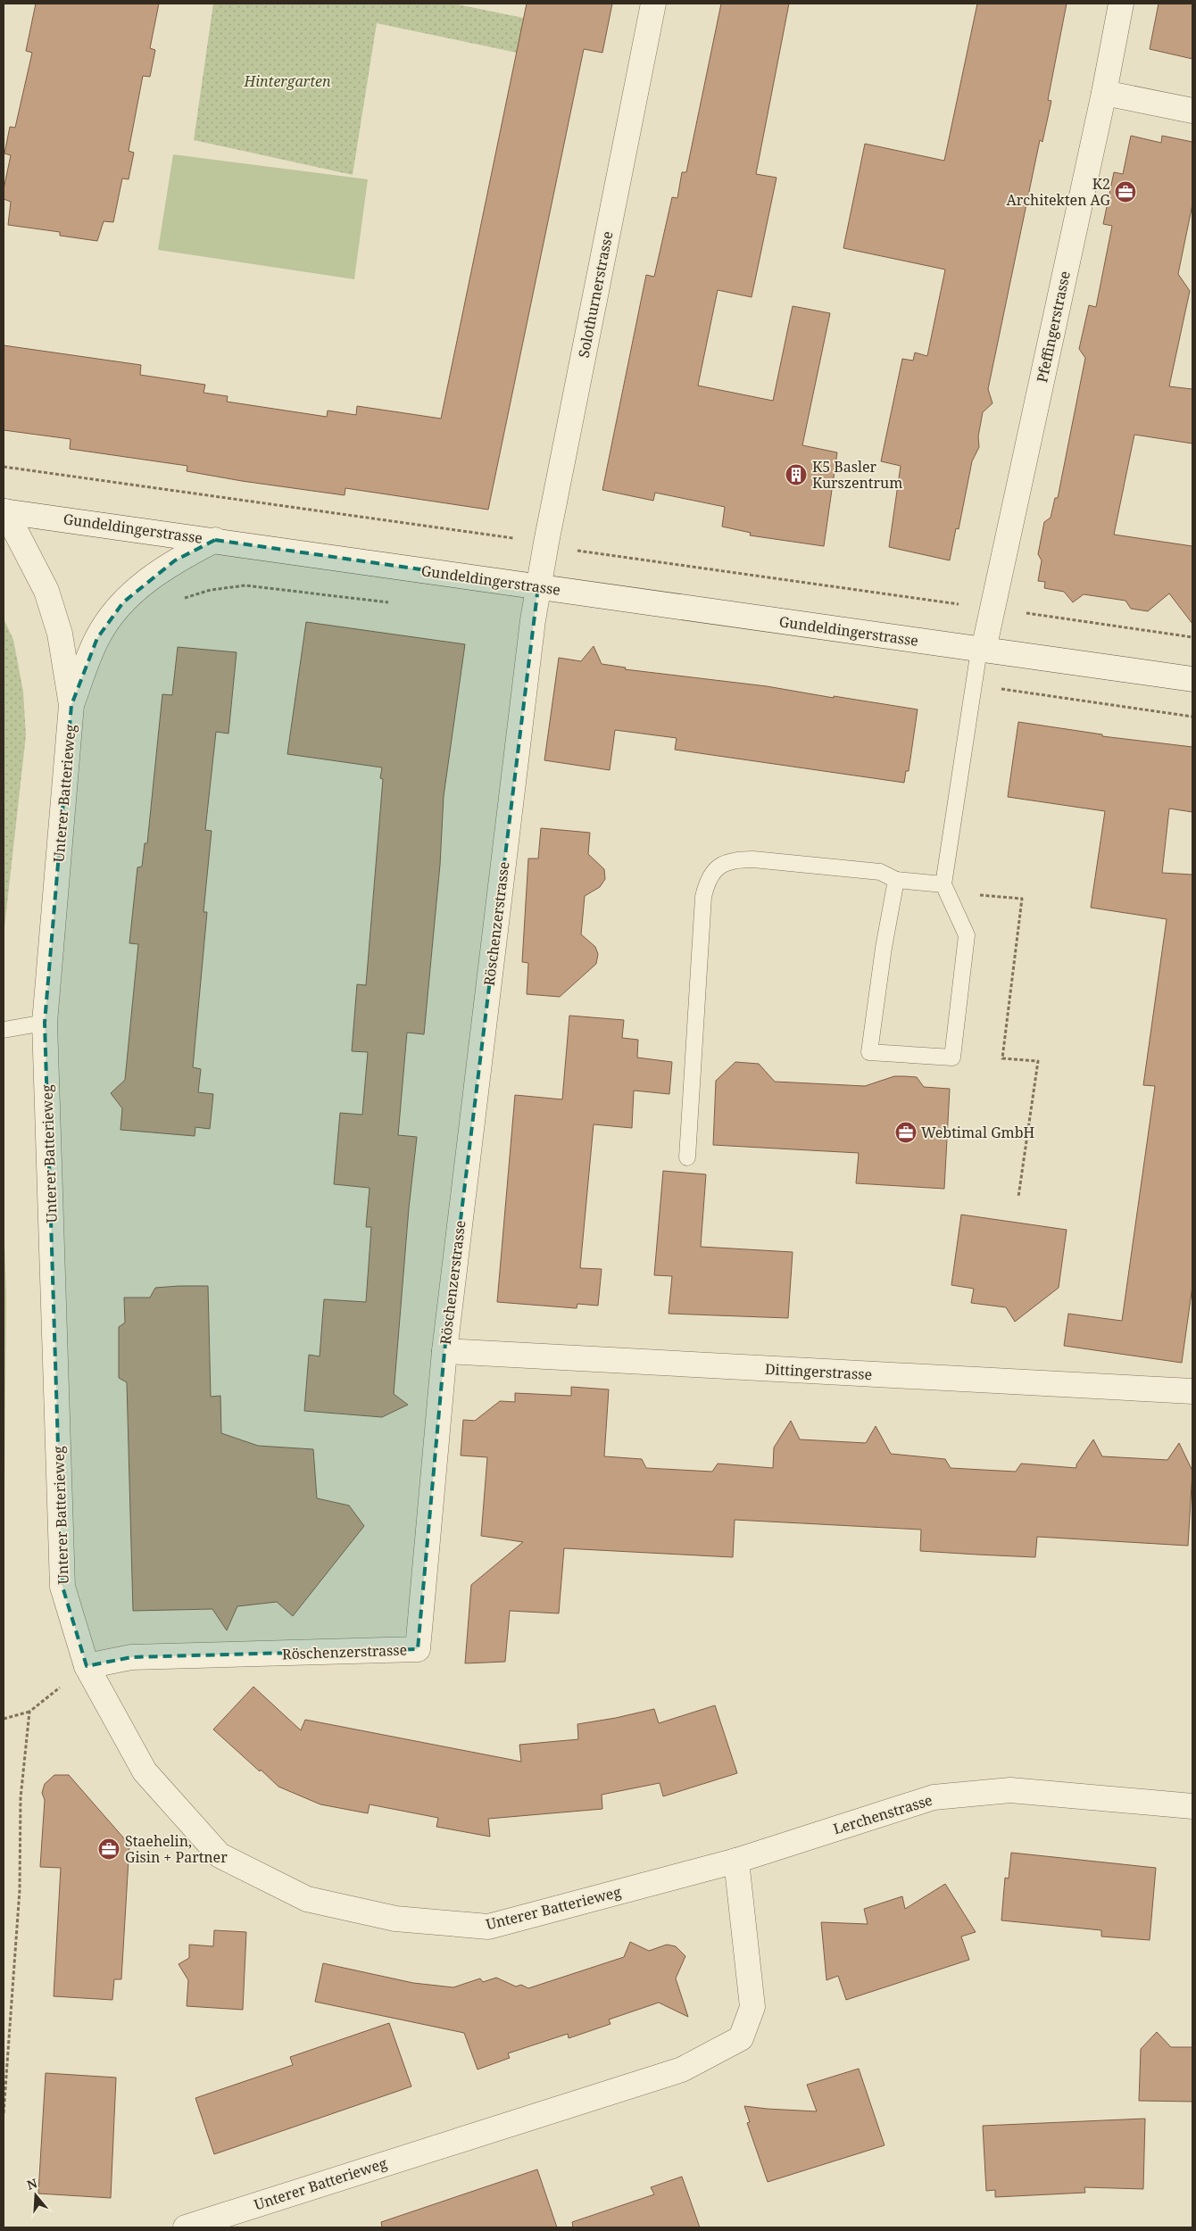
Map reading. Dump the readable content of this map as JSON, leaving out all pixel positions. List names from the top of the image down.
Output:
{
  "streets": {
    "street": [
      "Solothurnerstrasse",
      "Pfeffingerstrasse",
      "Gundeldingerstrasse",
      "Unterer Batterieweg",
      "Röschenzerstrasse",
      "Dittingerstrasse",
      "Lerchenstrasse"
    ]
  },
  "crossings": [
    ["Solothurnerstrasse", "Gundeldingerstrasse"],
    ["Solothurnerstrasse", "Röschenzerstrasse"],
    ["Pfeffingerstrasse", "Gundeldingerstrasse"],
    ["Gundeldingerstrasse", "Unterer Batterieweg"],
    ["Gundeldingerstrasse", "Röschenzerstrasse"],
    ["Unterer Batterieweg", "Röschenzerstrasse"],
    ["Unterer Batterieweg", "Lerchenstrasse"],
    ["Röschenzerstrasse", "Dittingerstrasse"]
  ],
  "parks": ["Hintergarten"],
  "places": {
    "office": ["K2 Architekten AG", "Webtimal GmbH", "Staehelin, Gisin + Partner"],
    "building": ["K5 Basler Kurszentrum"]
  },
  "north": "top"
}
